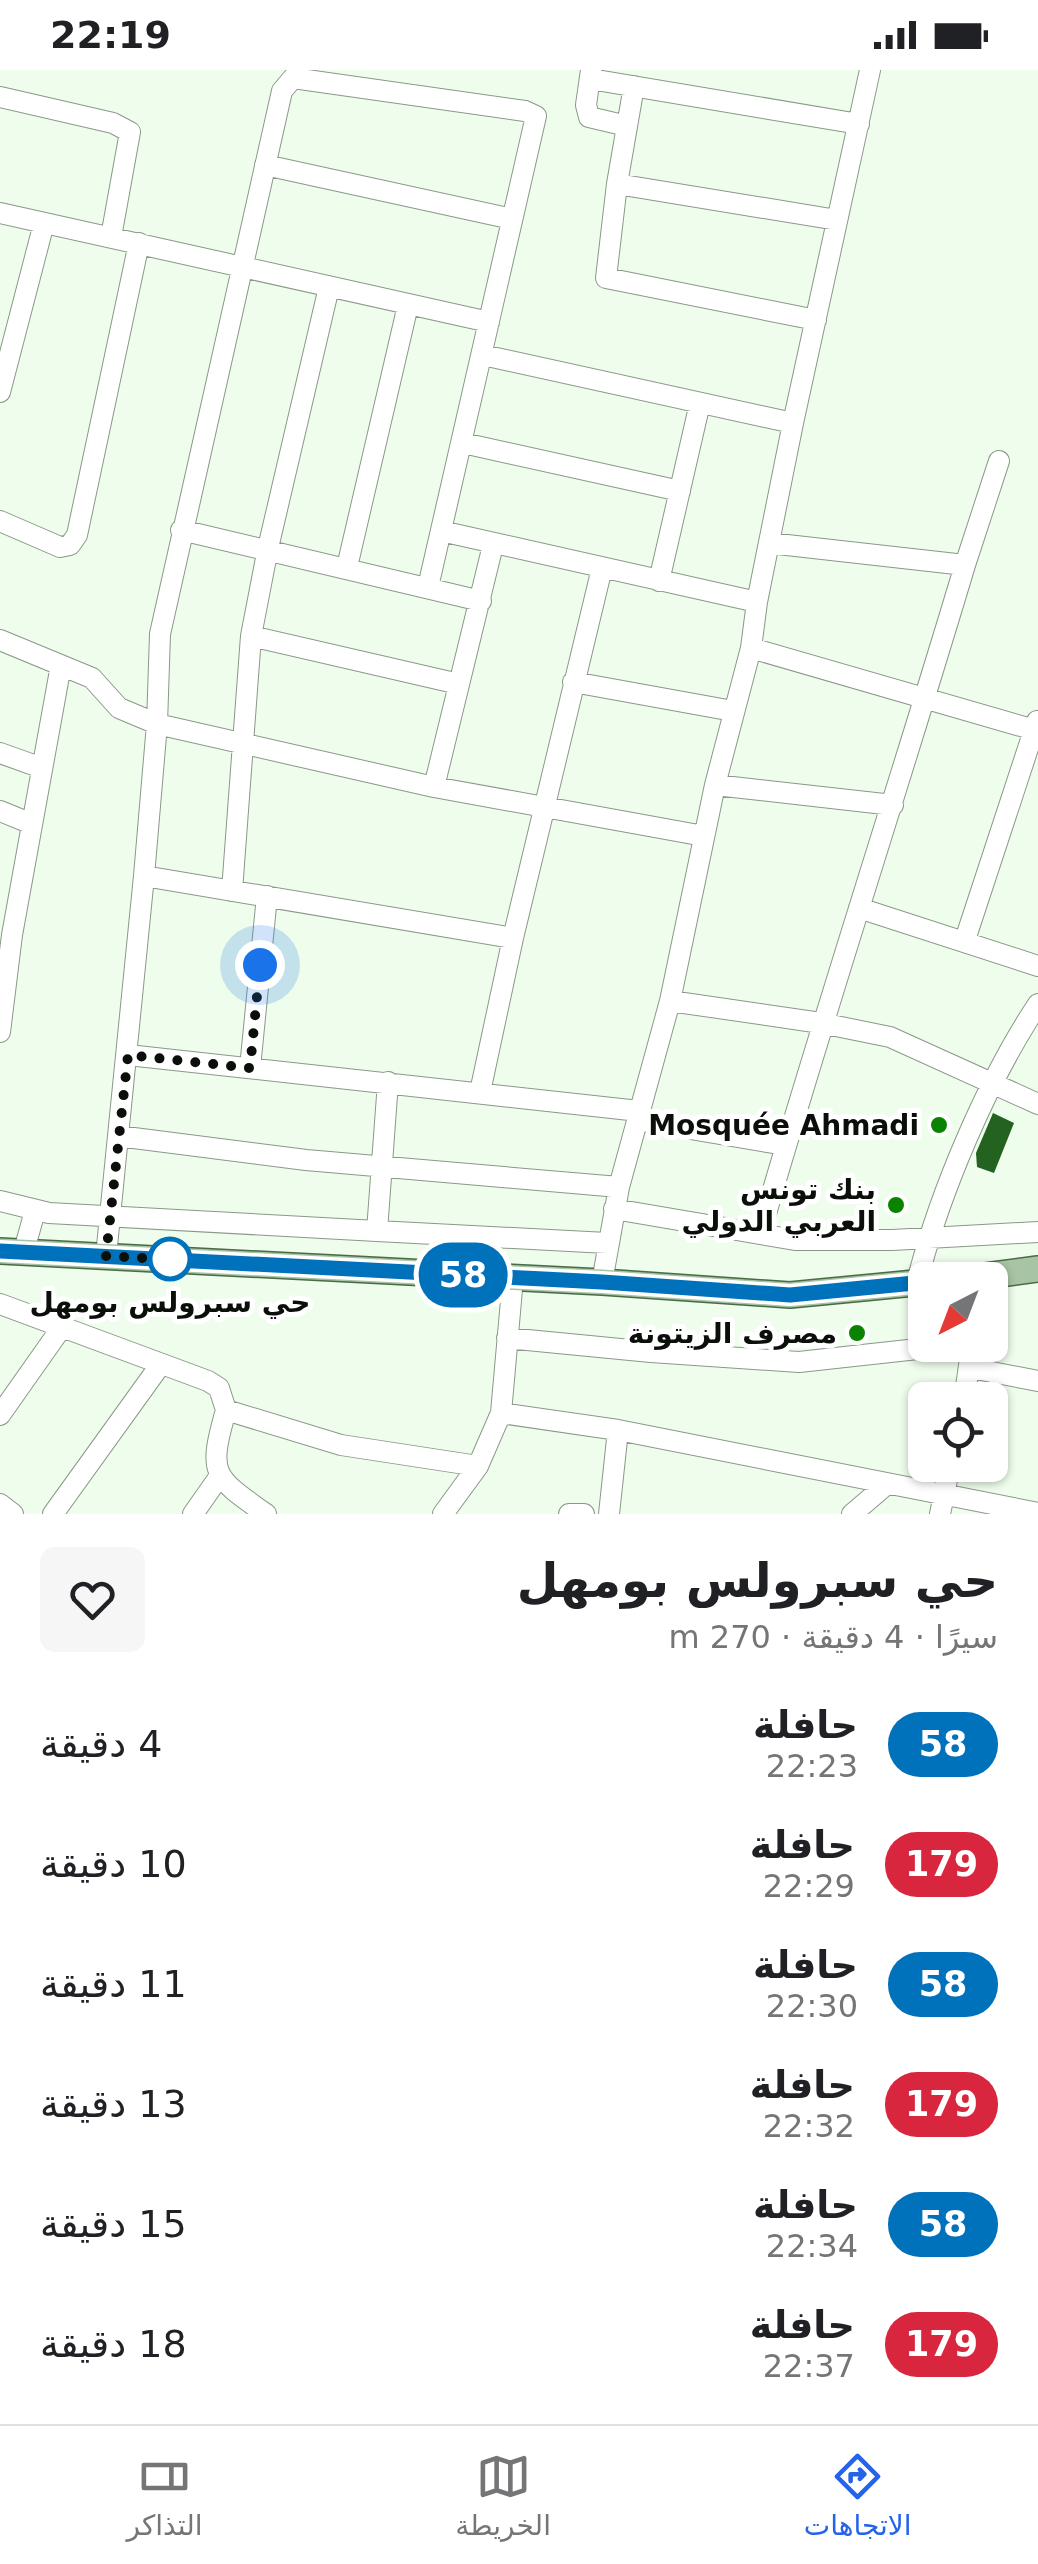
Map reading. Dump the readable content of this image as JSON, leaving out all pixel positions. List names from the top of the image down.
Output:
{
  "places": [
    "Mosquée Ahmadi",
    "بنك تونس العربي الدولي",
    "حي سبرولس بومهل",
    "مصرف الزيتونة"
  ],
  "lines": ["bus line 58"],
  "north": "bottom left",
  "page": {
    "status": "22:19",
    "on_map": "58",
    "heading": ["حي سبرولس بومهل", "سيرًا · 4 دقيقة · 270 m"],
    "list": [
      {
        "mark": "58",
        "name": "حافلة",
        "note": "22:23",
        "value": "4 دقيقة"
      },
      {
        "mark": "179",
        "name": "حافلة",
        "note": "22:29",
        "value": "10 دقيقة"
      },
      {
        "mark": "58",
        "name": "حافلة",
        "note": "22:30",
        "value": "11 دقيقة"
      },
      {
        "mark": "179",
        "name": "حافلة",
        "note": "22:32",
        "value": "13 دقيقة"
      },
      {
        "mark": "58",
        "name": "حافلة",
        "note": "22:34",
        "value": "15 دقيقة"
      },
      {
        "mark": "179",
        "name": "حافلة",
        "note": "22:37",
        "value": "18 دقيقة"
      }
    ],
    "tabs": ["الاتجاهات", "الخريطة", "التذاكر"]
  }
}
